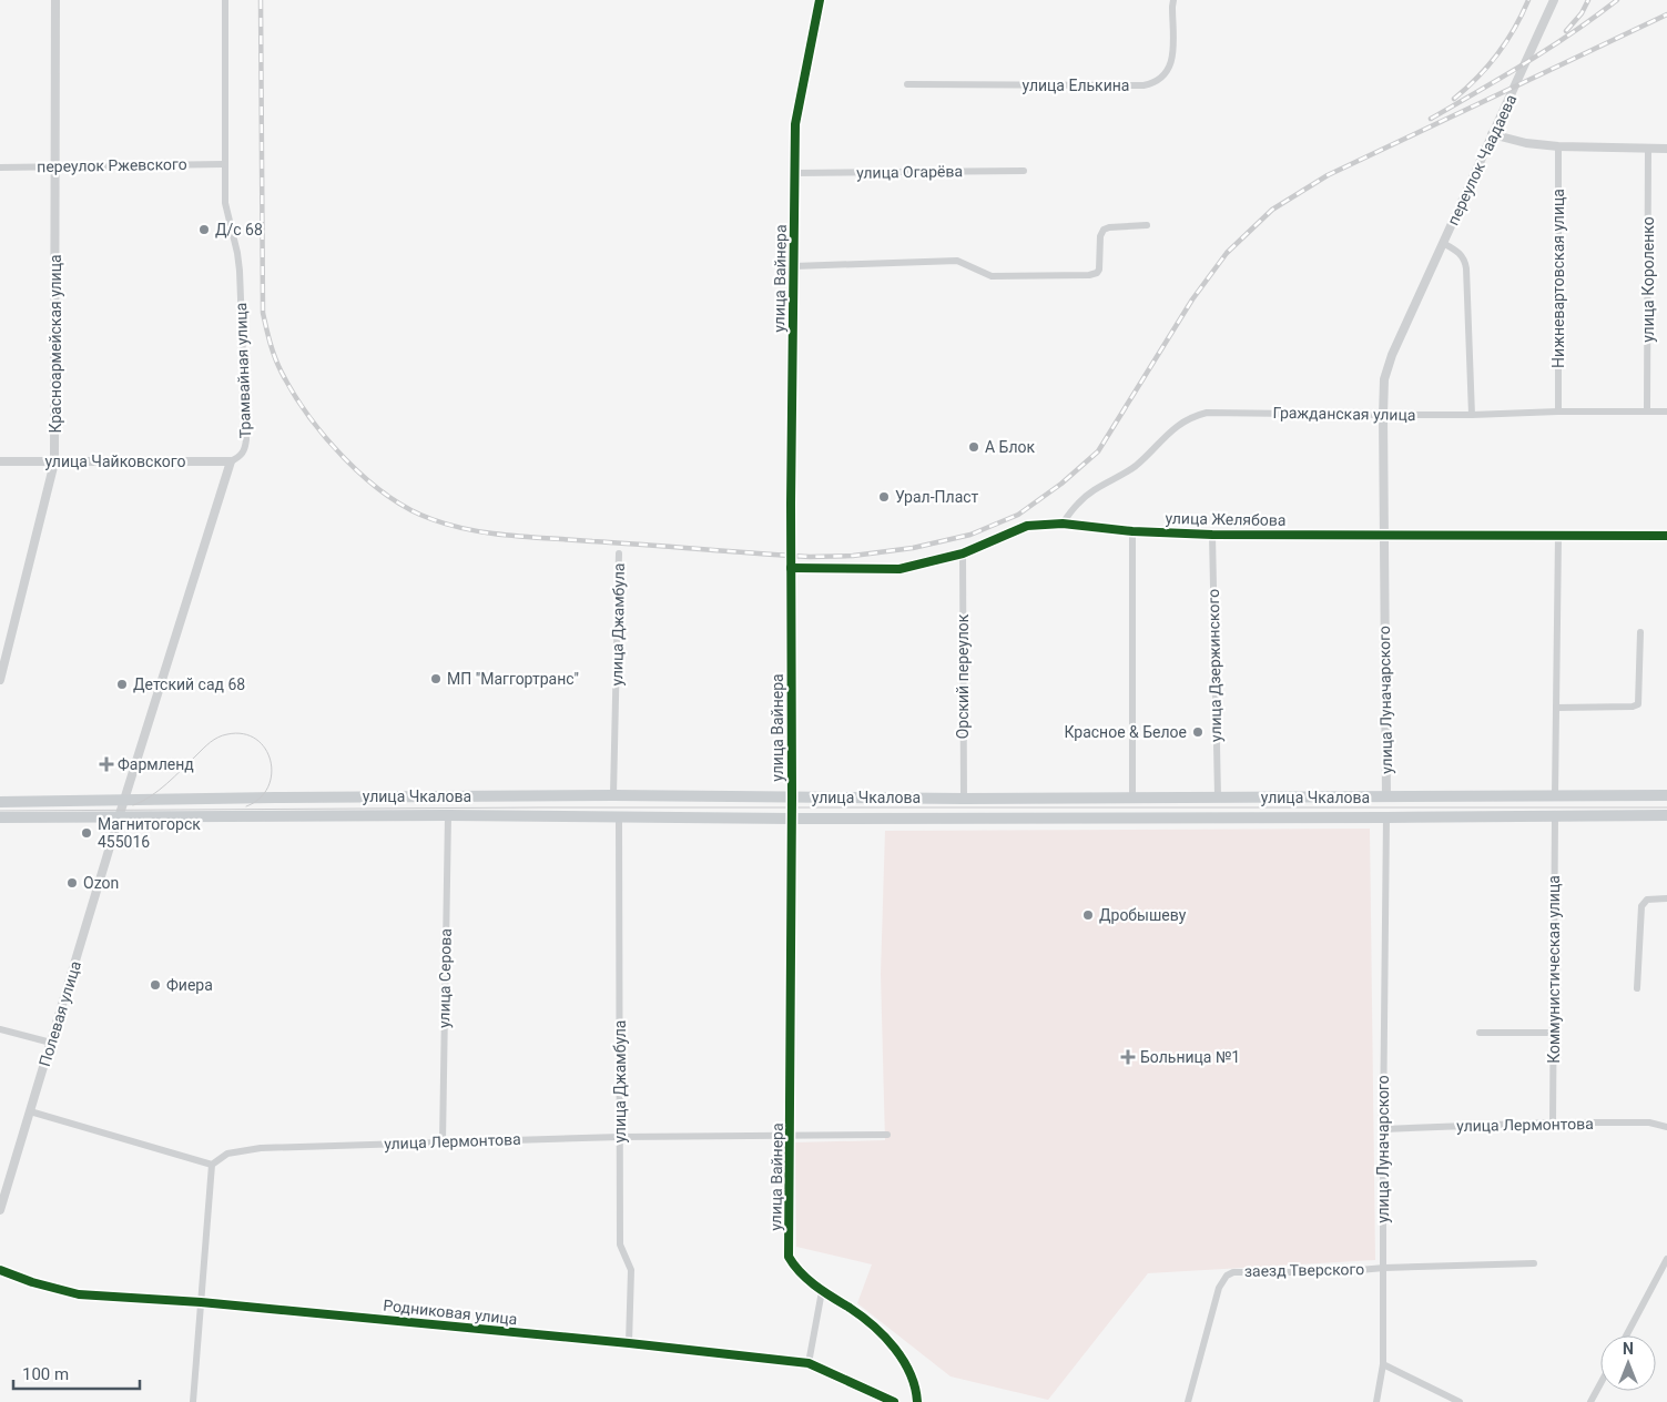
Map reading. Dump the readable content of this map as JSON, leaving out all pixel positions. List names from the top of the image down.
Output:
{
  "streets": {
    "main road": ["улица Луначарского", "улица Чкалова"],
    "street": [
      "улица Елькина",
      "переулок Чаадаева",
      "переулок Ржевского",
      "улица Огарёва",
      "улица Вайнера",
      "Нижневартовская улица",
      "улица Короленко",
      "Красноармейская улица",
      "Трамвайная улица",
      "Гражданская улица",
      "улица Чайковского",
      "улица Желябова",
      "улица Джамбула",
      "улица Дзержинского",
      "Орский переулок",
      "Коммунистическая улица",
      "улица Серова",
      "Полевая улица",
      "улица Лермонтова",
      "заезд Тверского",
      "Родниковая улица"
    ]
  },
  "crossings": [
    ["переулок Чаадаева", "Гражданская улица"],
    ["переулок Чаадаева", "улица Луначарского"],
    ["переулок Ржевского", "Красноармейская улица"],
    ["переулок Ржевского", "Трамвайная улица"],
    ["улица Огарёва", "улица Вайнера"],
    ["улица Вайнера", "улица Желябова"],
    ["улица Вайнера", "улица Чкалова"],
    ["улица Вайнера", "улица Лермонтова"],
    ["Нижневартовская улица", "Гражданская улица"],
    ["улица Короленко", "Гражданская улица"],
    ["Красноармейская улица", "улица Чайковского"],
    ["Трамвайная улица", "улица Чайковского"],
    ["Трамвайная улица", "улица Чкалова"],
    ["Трамвайная улица", "Полевая улица"],
    ["Гражданская улица", "улица Желябова"],
    ["Гражданская улица", "улица Луначарского"],
    ["улица Желябова", "улица Дзержинского"],
    ["улица Желябова", "Орский переулок"],
    ["улица Желябова", "улица Луначарского"],
    ["улица Джамбула", "улица Чкалова"],
    ["улица Джамбула", "улица Лермонтова"],
    ["улица Джамбула", "Родниковая улица"],
    ["улица Дзержинского", "улица Чкалова"],
    ["Орский переулок", "улица Чкалова"],
    ["улица Луначарского", "улица Чкалова"],
    ["улица Луначарского", "улица Лермонтова"],
    ["улица Луначарского", "заезд Тверского"],
    ["улица Чкалова", "Коммунистическая улица"],
    ["улица Чкалова", "улица Серова"],
    ["улица Чкалова", "Полевая улица"],
    ["Коммунистическая улица", "улица Лермонтова"],
    ["улица Серова", "улица Лермонтова"]
  ],
  "places": {
    "other": [
      "Д/с 68",
      "А Блок",
      "Урал-Пласт",
      "МП \"Маггортранс\"",
      "Детский сад 68",
      "Красное & Белое",
      "Магнитогорск 455016",
      "Ozon",
      "Дробышеву",
      "Фиера"
    ],
    "health": ["Фармленд", "Больница №1"]
  },
  "scale_bar": "100 m",
  "north": "top"
}
